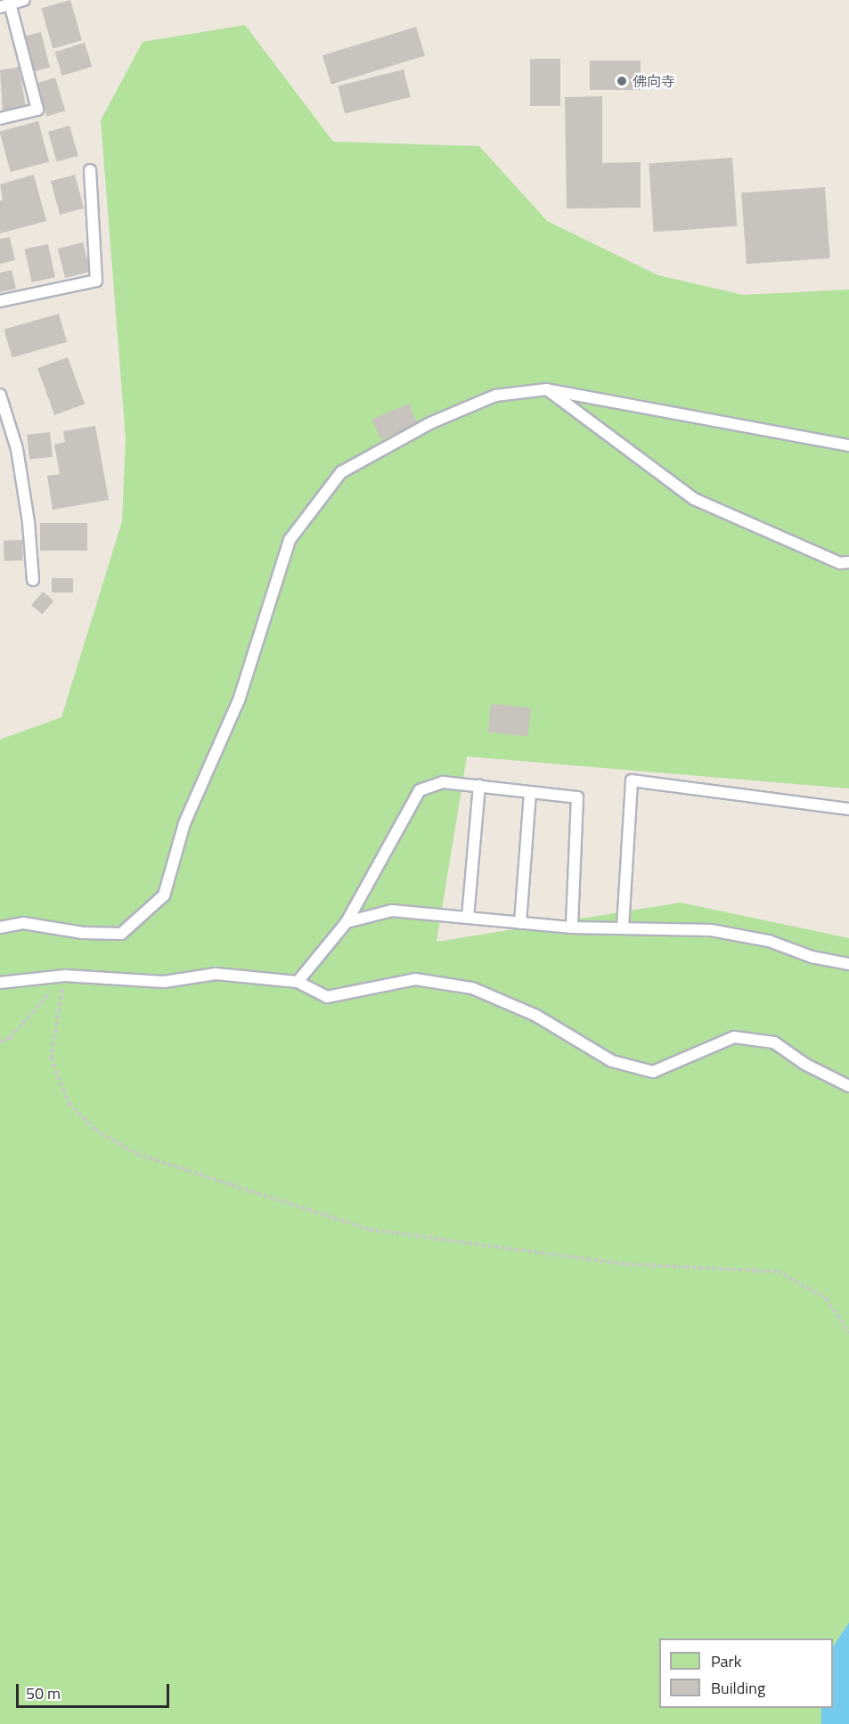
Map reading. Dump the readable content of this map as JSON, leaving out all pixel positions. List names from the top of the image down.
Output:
{
  "places": ["佛向寺"],
  "legend": ["Park", "Building"],
  "scale_bar": "50 m"
}
